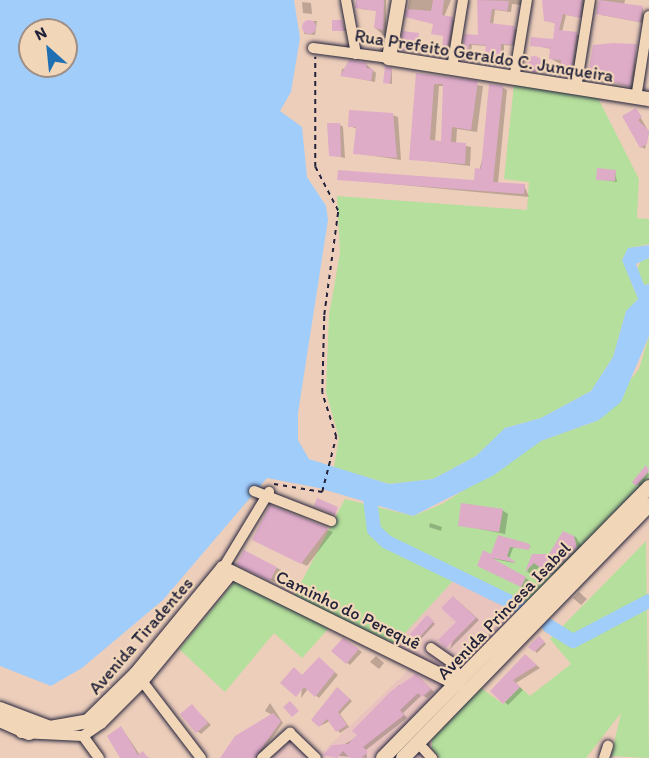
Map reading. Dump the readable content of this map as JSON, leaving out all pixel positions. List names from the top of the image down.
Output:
{
  "streets": {
    "main road": [
      "Rua Prefeito Geraldo C. Junqueira",
      "Caminho do Perequê",
      "Avenida Princesa Isabel",
      "Avenida Tiradentes"
    ]
  },
  "crossings": [
    ["Caminho do Perequê", "Avenida Princesa Isabel"],
    ["Caminho do Perequê", "Avenida Tiradentes"]
  ],
  "north": "top left"
}
